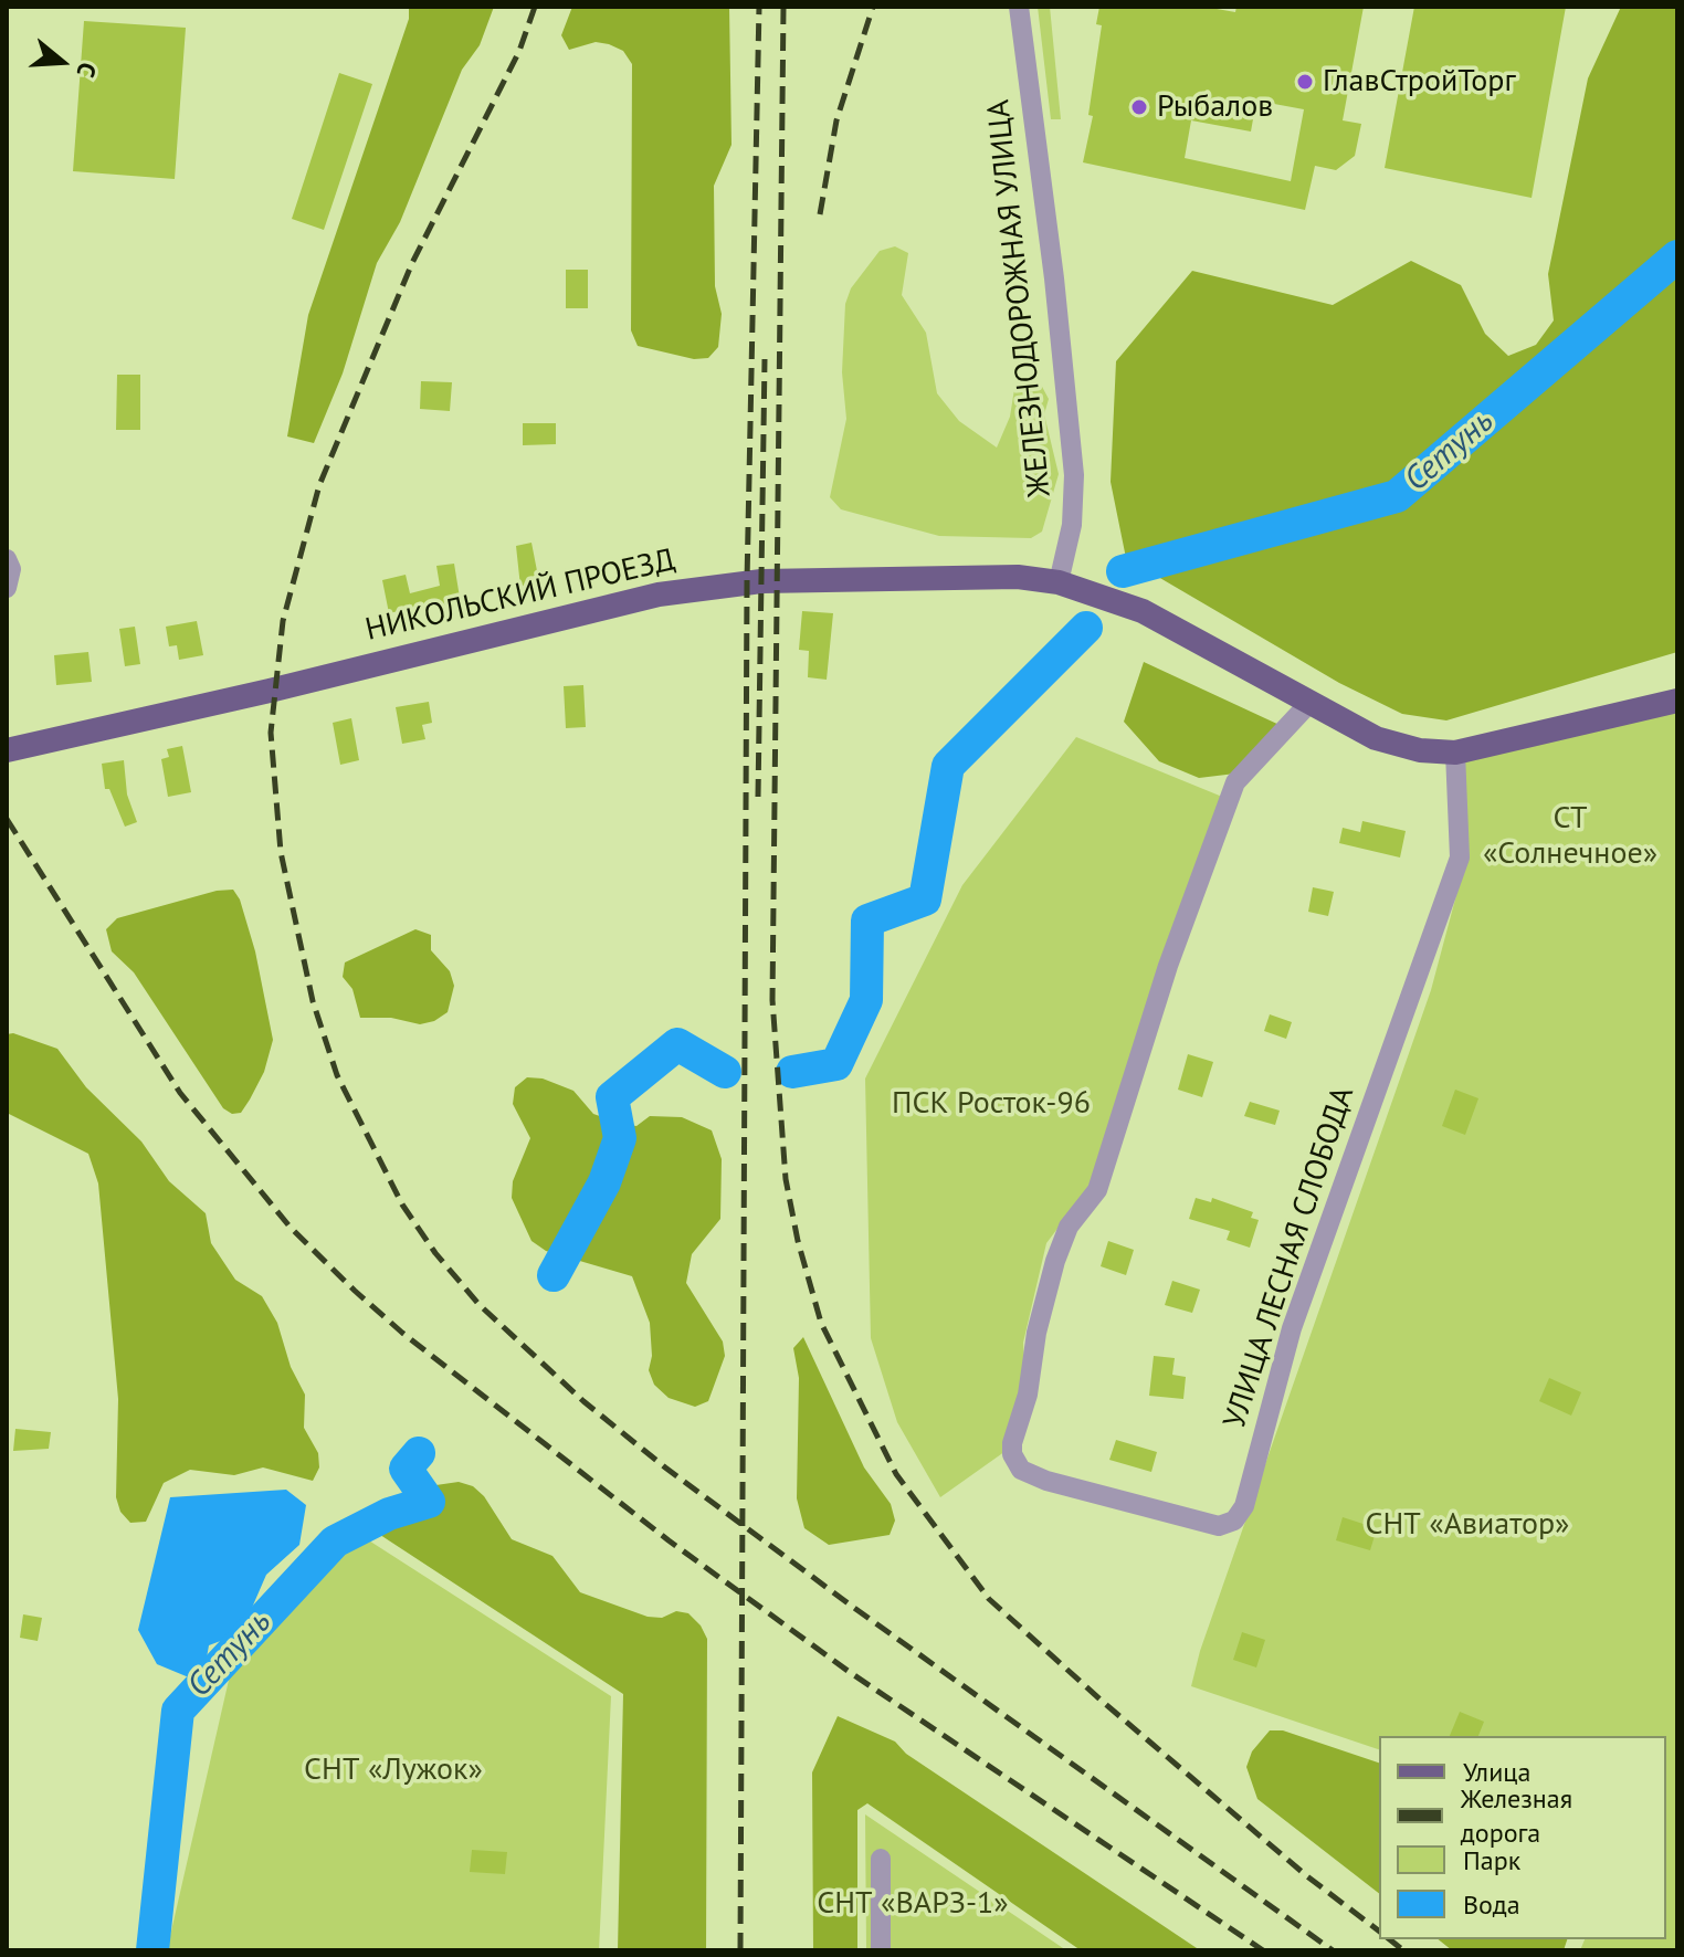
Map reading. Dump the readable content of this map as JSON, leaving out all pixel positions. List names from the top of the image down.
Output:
{
  "streets": {
    "main road": ["НИКОЛЬСКИЙ ПРОЕЗД"],
    "street": ["ЖЕЛЕЗНОДОРОЖНАЯ УЛИЦА", "УЛИЦА ЛЕСНАЯ СЛОБОДА"]
  },
  "crossings": [
    ["ЖЕЛЕЗНОДОРОЖНАЯ УЛИЦА", "НИКОЛЬСКИЙ ПРОЕЗД"],
    ["НИКОЛЬСКИЙ ПРОЕЗД", "УЛИЦА ЛЕСНАЯ СЛОБОДА"]
  ],
  "water": ["Сетунь"],
  "parks": [
    "СТ «Солнечное»",
    "ПСК Росток-96",
    "СНТ «Авиатор»",
    "СНТ «Лужок»",
    "СНТ «ВАРЗ-1»"
  ],
  "places": ["ГлавСтройТорг", "Рыбалов"],
  "legend": [
    "Улица",
    "Железная дорога",
    "Парк",
    "Вода"
  ],
  "north": "right"
}
